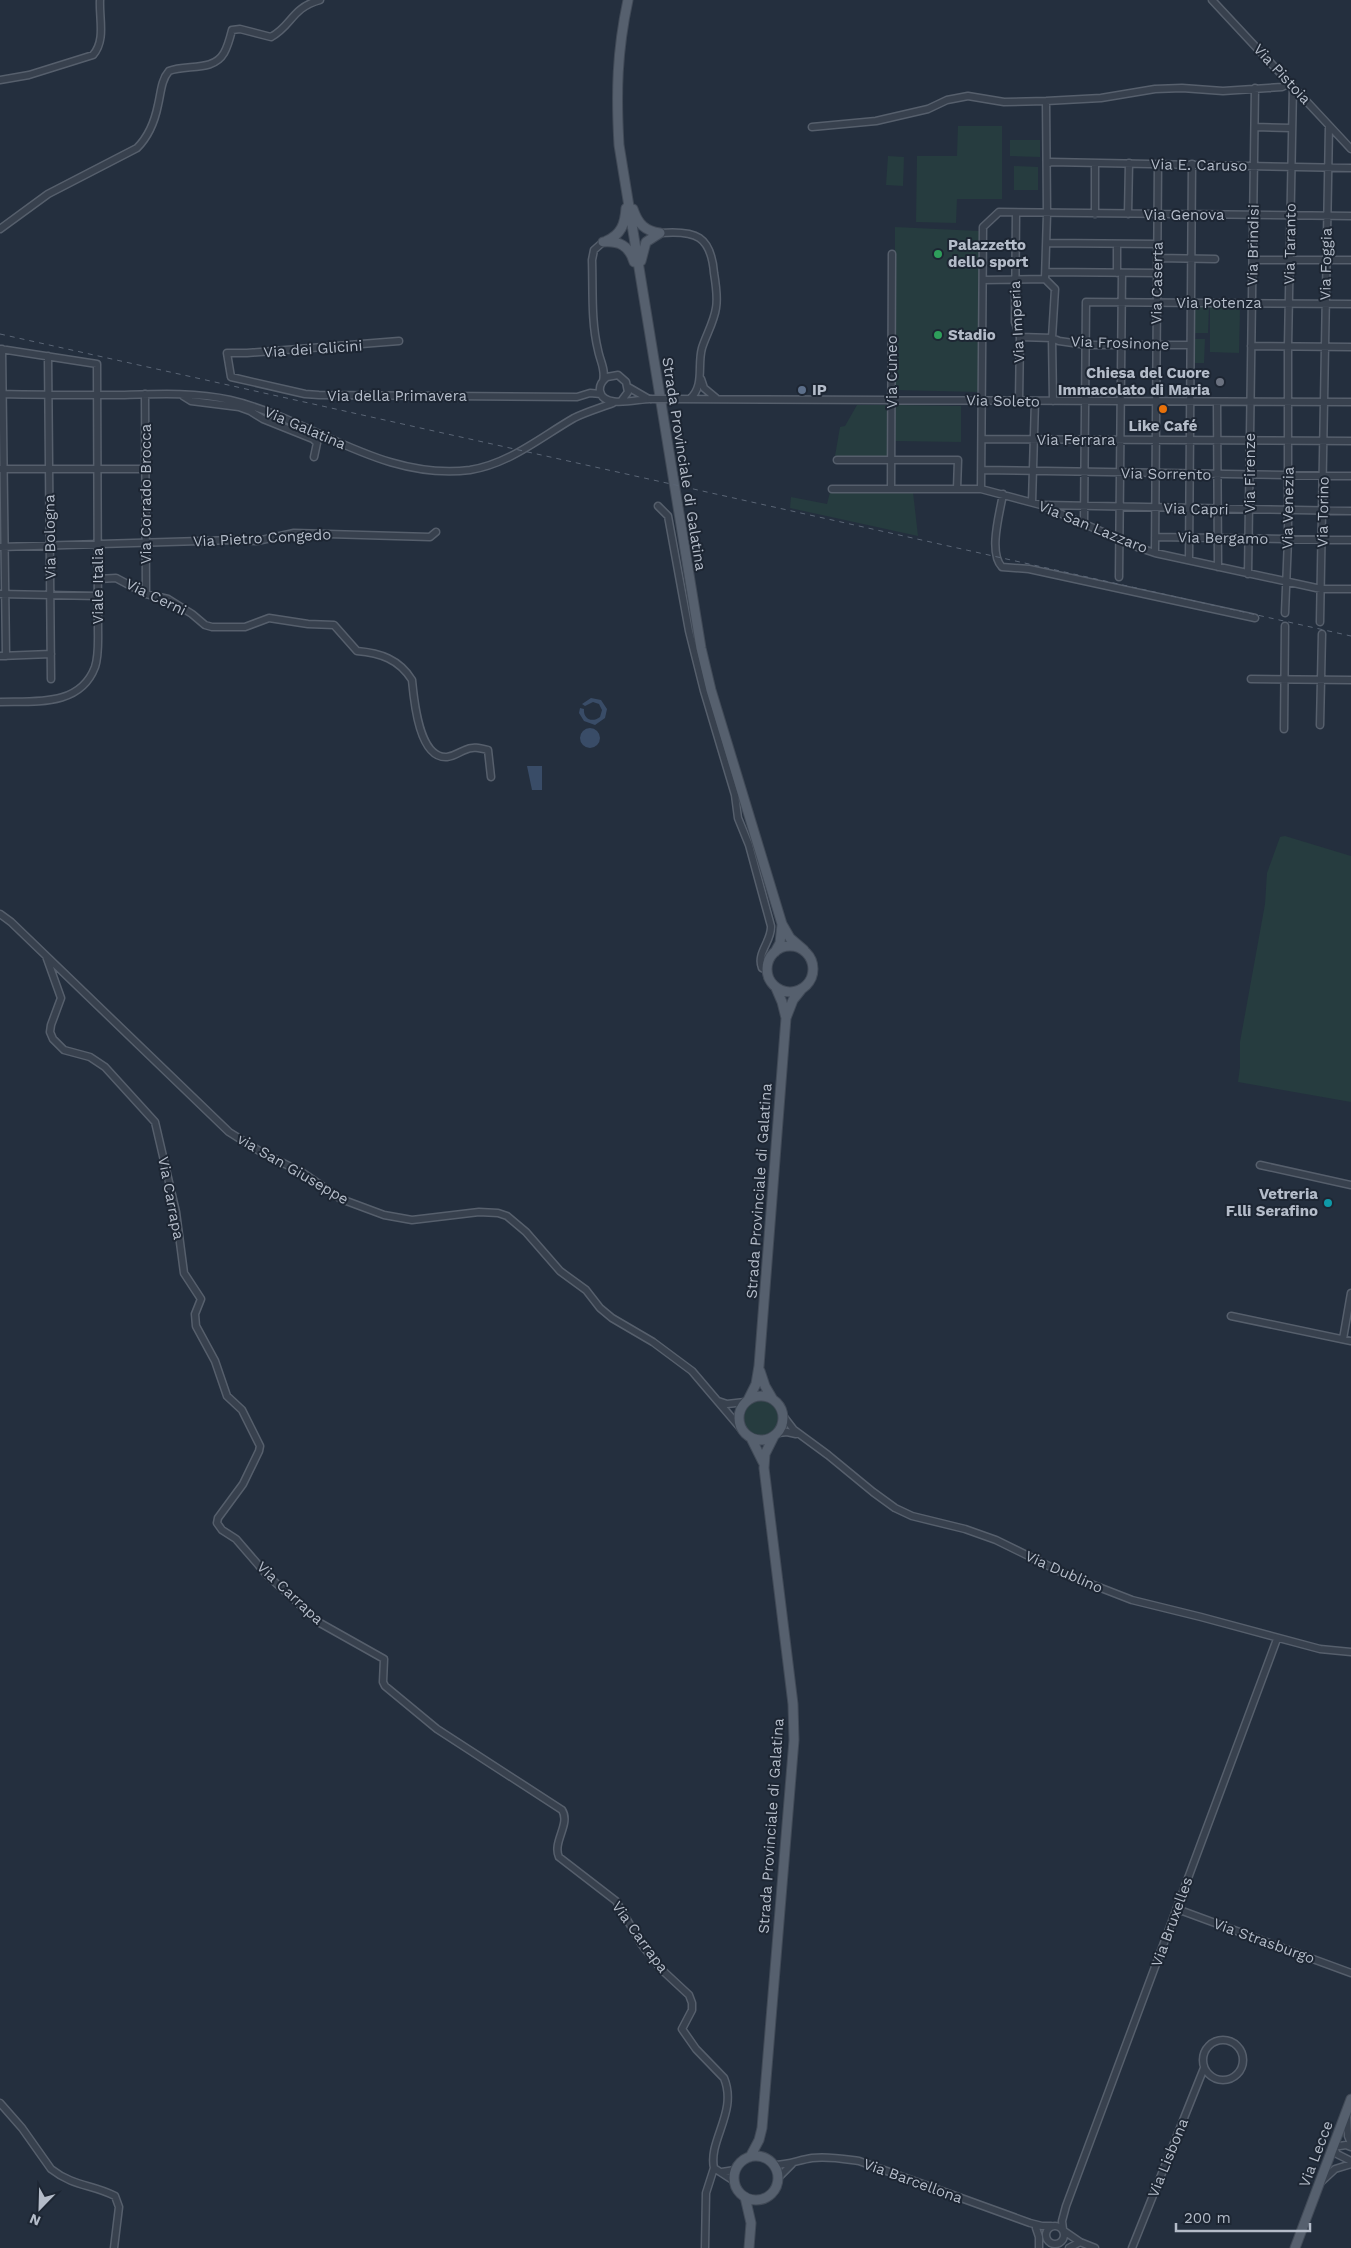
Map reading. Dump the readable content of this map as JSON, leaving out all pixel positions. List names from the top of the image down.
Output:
{
  "streets": {
    "main road": ["Strada Provinciale di Galatina", "Via Lecce"],
    "street": [
      "Via Pistoia",
      "Via E. Caruso",
      "Via Genova",
      "Via Taranto",
      "Via Brindisi",
      "Via Foggia",
      "Via Caserta",
      "Via Potenza",
      "Via Imperia",
      "Via Frosinone",
      "Via dei Glicini",
      "Via Cuneo",
      "Via della Primavera",
      "Via Soleto",
      "Via Galatina",
      "Via Ferrara",
      "Via Firenze",
      "Via Sorrento",
      "Via Corrado Brocca",
      "Via Venezia",
      "Via Capri",
      "Via Torino",
      "Via San Lazzaro",
      "Via Bologna",
      "Via Pietro Congedo",
      "Via Bergamo",
      "Viale Italia",
      "Via Cerni",
      "via San Giuseppe",
      "Via Carrapa",
      "Via Dublino",
      "Via Bruxelles",
      "Via Strasburgo",
      "Via Lisbona",
      "Via Barcellona"
    ]
  },
  "crossings": [
    ["Via Pistoia", "Via Taranto"],
    ["Via Pistoia", "Via Foggia"],
    ["Via E. Caruso", "Via Taranto"],
    ["Via E. Caruso", "Via Brindisi"],
    ["Via E. Caruso", "Via Foggia"],
    ["Via E. Caruso", "Via Caserta"],
    ["Via Genova", "Via Taranto"],
    ["Via Genova", "Via Brindisi"],
    ["Via Genova", "Via Foggia"],
    ["Via Genova", "Via Caserta"],
    ["Via Genova", "Via Imperia"],
    ["Via Taranto", "Via Potenza"],
    ["Via Taranto", "Via Soleto"],
    ["Via Taranto", "Via Venezia"],
    ["Via Brindisi", "Via Potenza"],
    ["Via Brindisi", "Via Soleto"],
    ["Via Brindisi", "Via Firenze"],
    ["Via Foggia", "Via Potenza"],
    ["Via Foggia", "Via Soleto"],
    ["Via Foggia", "Via Torino"],
    ["Via Caserta", "Via Potenza"],
    ["Via Caserta", "Via Frosinone"],
    ["Via Caserta", "Via Soleto"],
    ["Via Caserta", "Via Ferrara"],
    ["Via Caserta", "Via Sorrento"],
    ["Via Caserta", "Via Capri"],
    ["Via Caserta", "Via San Lazzaro"],
    ["Via Caserta", "Via Bergamo"],
    ["Via Potenza", "Via Frosinone"],
    ["Via Imperia", "Via Frosinone"],
    ["Via Imperia", "Via Soleto"],
    ["Via dei Glicini", "Via della Primavera"],
    ["Via Cuneo", "Via Soleto"],
    ["Via Cuneo", "Via San Lazzaro"],
    ["Via della Primavera", "Via Galatina"],
    ["Via Soleto", "Via Firenze"],
    ["Via Soleto", "Via Venezia"],
    ["Via Soleto", "Via Torino"],
    ["Via Galatina", "Via Corrado Brocca"],
    ["Via Galatina", "Via Bologna"],
    ["Via Galatina", "Viale Italia"],
    ["Via Ferrara", "Via Firenze"],
    ["Via Ferrara", "Via Venezia"],
    ["Via Ferrara", "Via Torino"],
    ["Strada Provinciale di Galatina", "via San Giuseppe"],
    ["Strada Provinciale di Galatina", "Via Dublino"],
    ["Strada Provinciale di Galatina", "Via Barcellona"],
    ["Via Firenze", "Via Sorrento"],
    ["Via Firenze", "Via Capri"],
    ["Via Firenze", "Via San Lazzaro"],
    ["Via Firenze", "Via Bergamo"],
    ["Via Sorrento", "Via Venezia"],
    ["Via Sorrento", "Via Torino"],
    ["Via Corrado Brocca", "Via Pietro Congedo"],
    ["Via Corrado Brocca", "Via Cerni"],
    ["Via Venezia", "Via Capri"],
    ["Via Venezia", "Via San Lazzaro"],
    ["Via Venezia", "Via Bergamo"],
    ["Via Capri", "Via Torino"],
    ["Via Capri", "Via San Lazzaro"],
    ["Via Torino", "Via San Lazzaro"],
    ["Via Torino", "Via Bergamo"],
    ["Via Bologna", "Via Pietro Congedo"],
    ["Via Bologna", "Viale Italia"],
    ["Via Pietro Congedo", "Viale Italia"],
    ["Viale Italia", "Via Cerni"],
    ["via San Giuseppe", "Via Carrapa"],
    ["via San Giuseppe", "Via Dublino"],
    ["Via Dublino", "Via Bruxelles"],
    ["Via Bruxelles", "Via Strasburgo"],
    ["Via Bruxelles", "Via Barcellona"]
  ],
  "places": [
    "Palazzetto dello sport",
    "Stadio",
    "Chiesa del Cuore Immacolato di Maria",
    "IP",
    "Like Café",
    "Vetreria F.lli Serafino"
  ],
  "scale_bar": "200 m",
  "north": "bottom left"
}
